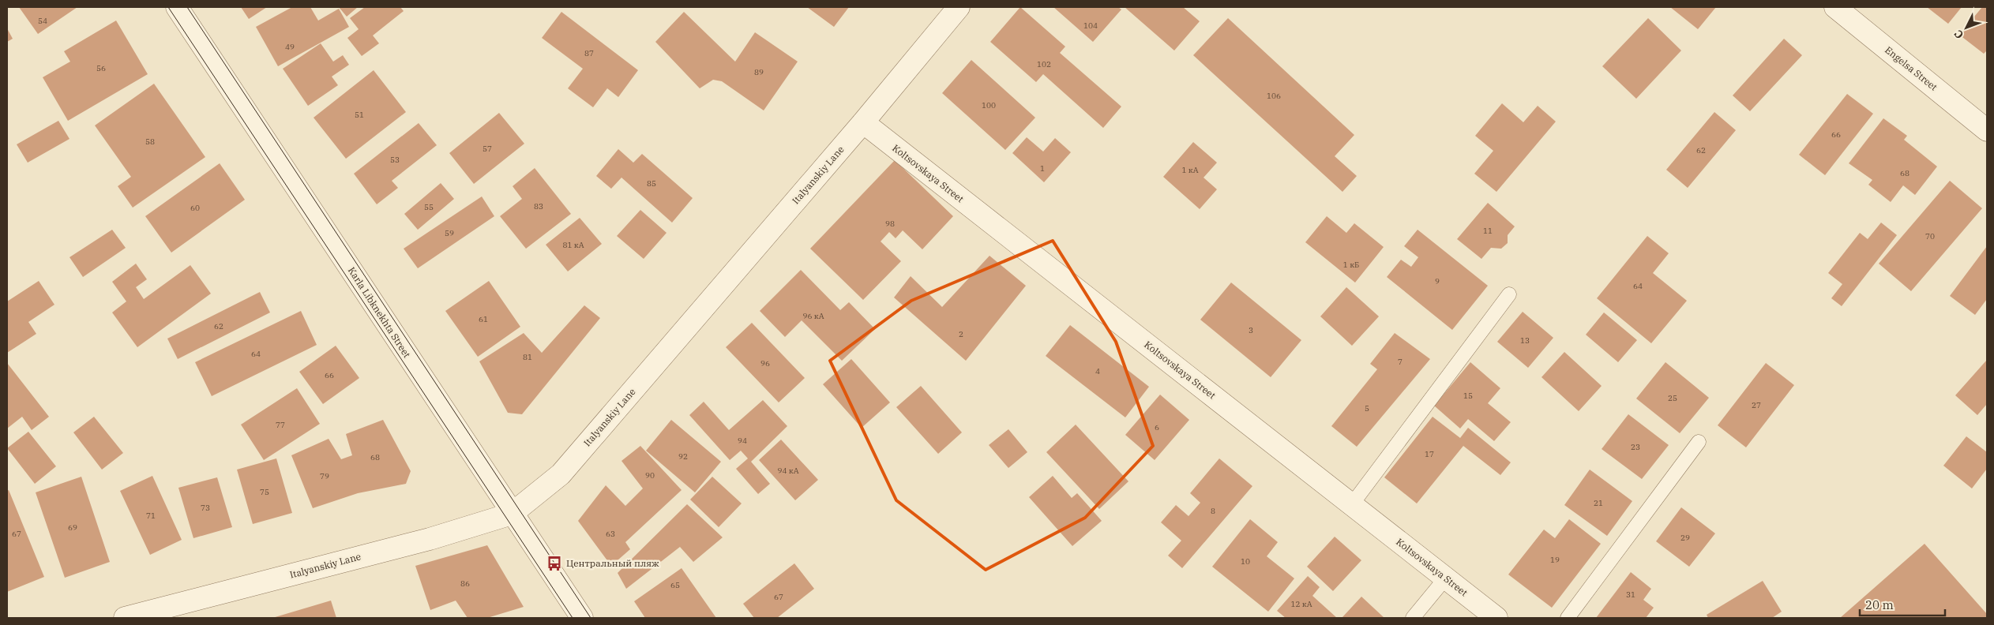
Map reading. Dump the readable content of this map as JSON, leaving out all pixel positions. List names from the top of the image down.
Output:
{
  "streets": {
    "street": [
      "Engelsa Street",
      "Koltsovskaya Street",
      "Italyanskiy Lane",
      "Karla Libknekhta Street"
    ]
  },
  "crossings": [
    ["Koltsovskaya Street", "Italyanskiy Lane"],
    ["Italyanskiy Lane", "Karla Libknekhta Street"]
  ],
  "places": {
    "bus stop": ["Центральный пляж"]
  },
  "house_numbers": [
    "54",
    "104",
    "49",
    "87",
    "102",
    "56",
    "89",
    "106",
    "100",
    "51",
    "66",
    "58",
    "57",
    "62",
    "53",
    "1",
    "1 кА",
    "68",
    "85",
    "83",
    "55",
    "60",
    "98",
    "11",
    "59",
    "70",
    "81 кА",
    "1 кБ",
    "9",
    "64",
    "96 кА",
    "61",
    "62",
    "3",
    "2",
    "13",
    "64",
    "81",
    "7",
    "96",
    "4",
    "66",
    "15",
    "25",
    "27",
    "5",
    "77",
    "6",
    "94",
    "23",
    "17",
    "92",
    "68",
    "94 кА",
    "90",
    "79",
    "75",
    "21",
    "73",
    "8",
    "71",
    "69",
    "67",
    "63",
    "29",
    "19",
    "10",
    "86",
    "65",
    "31",
    "67",
    "12 кА"
  ],
  "scale_bar": "20 m",
  "north": "bottom left"
}
